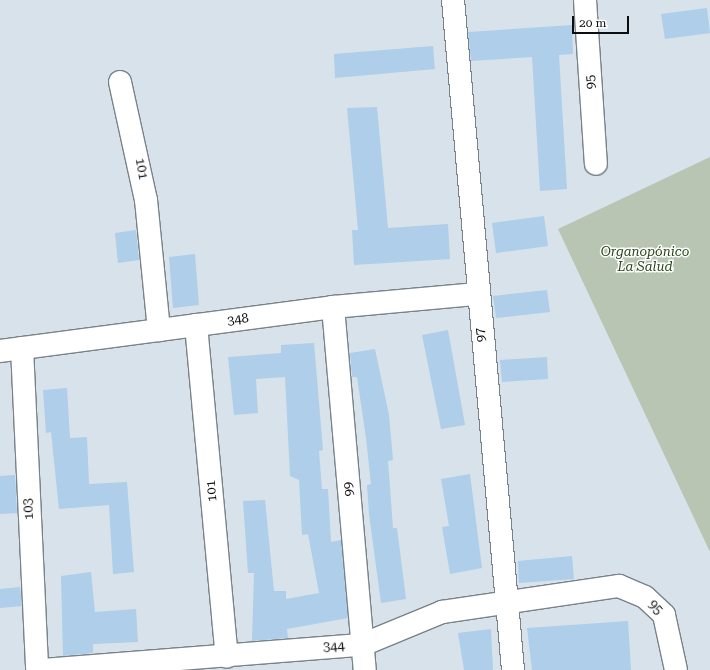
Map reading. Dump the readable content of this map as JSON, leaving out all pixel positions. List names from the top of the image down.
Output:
{
  "streets": {
    "street": [
      "95",
      "101",
      "348",
      "97",
      "99",
      "103",
      "344"
    ]
  },
  "crossings": [
    ["95", "344"],
    ["101", "348"],
    ["101", "344"],
    ["348", "97"],
    ["348", "99"],
    ["348", "103"],
    ["97", "344"],
    ["99", "344"]
  ],
  "parks": ["Organopónico La Salud"],
  "scale_bar": "20 m"
}
